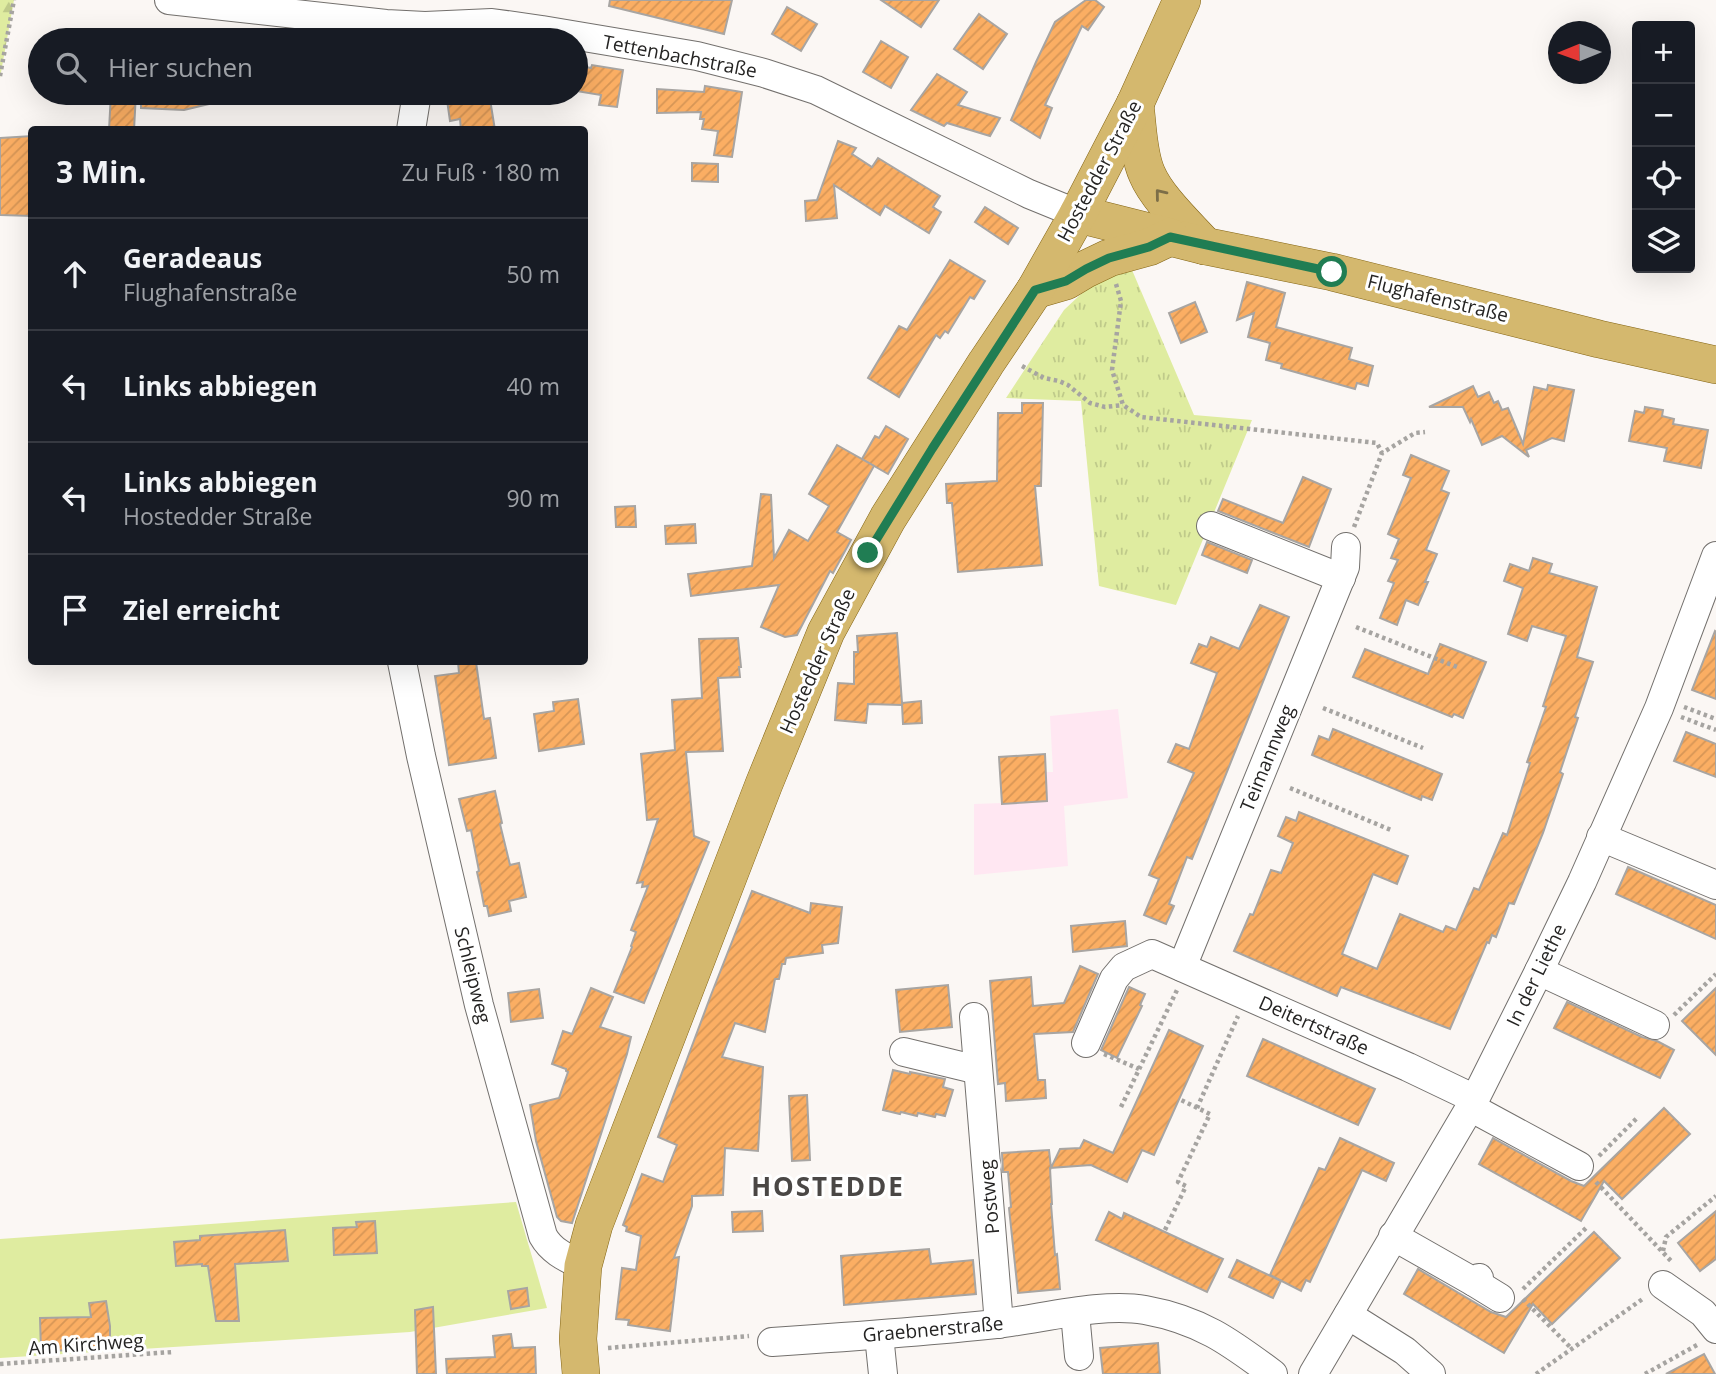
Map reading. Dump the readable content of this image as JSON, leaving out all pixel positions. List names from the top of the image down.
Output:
{
  "streets": {
    "main road": ["Hostedder Straße", "Flughafenstraße"],
    "street": [
      "Tettenbachstraße",
      "Teimannweg",
      "Schleipweg",
      "In der Liethe",
      "Deitertstraße",
      "Postweg",
      "Graebnerstraße"
    ],
    "path": ["Am Kirchweg"]
  },
  "crossings": [
    ["Tettenbachstraße", "Hostedder Straße"],
    ["Tettenbachstraße", "Flughafenstraße"],
    ["Hostedder Straße", "Flughafenstraße"],
    ["Hostedder Straße", "Schleipweg"],
    ["Teimannweg", "Deitertstraße"],
    ["In der Liethe", "Deitertstraße"],
    ["Postweg", "Graebnerstraße"]
  ],
  "districts": ["HOSTEDDE"],
  "north": "left",
  "page": {
    "map_buttons": ["+", "−"],
    "search": "Hier suchen",
    "heading": ["3 Min.", "Zu Fuß · 180 m"],
    "list": [
      ["Geradeaus", "Flughafenstraße", "50 m"],
      ["Links abbiegen", "40 m"],
      ["Links abbiegen", "Hostedder Straße", "90 m"],
      "Ziel erreicht"
    ]
  }
}
